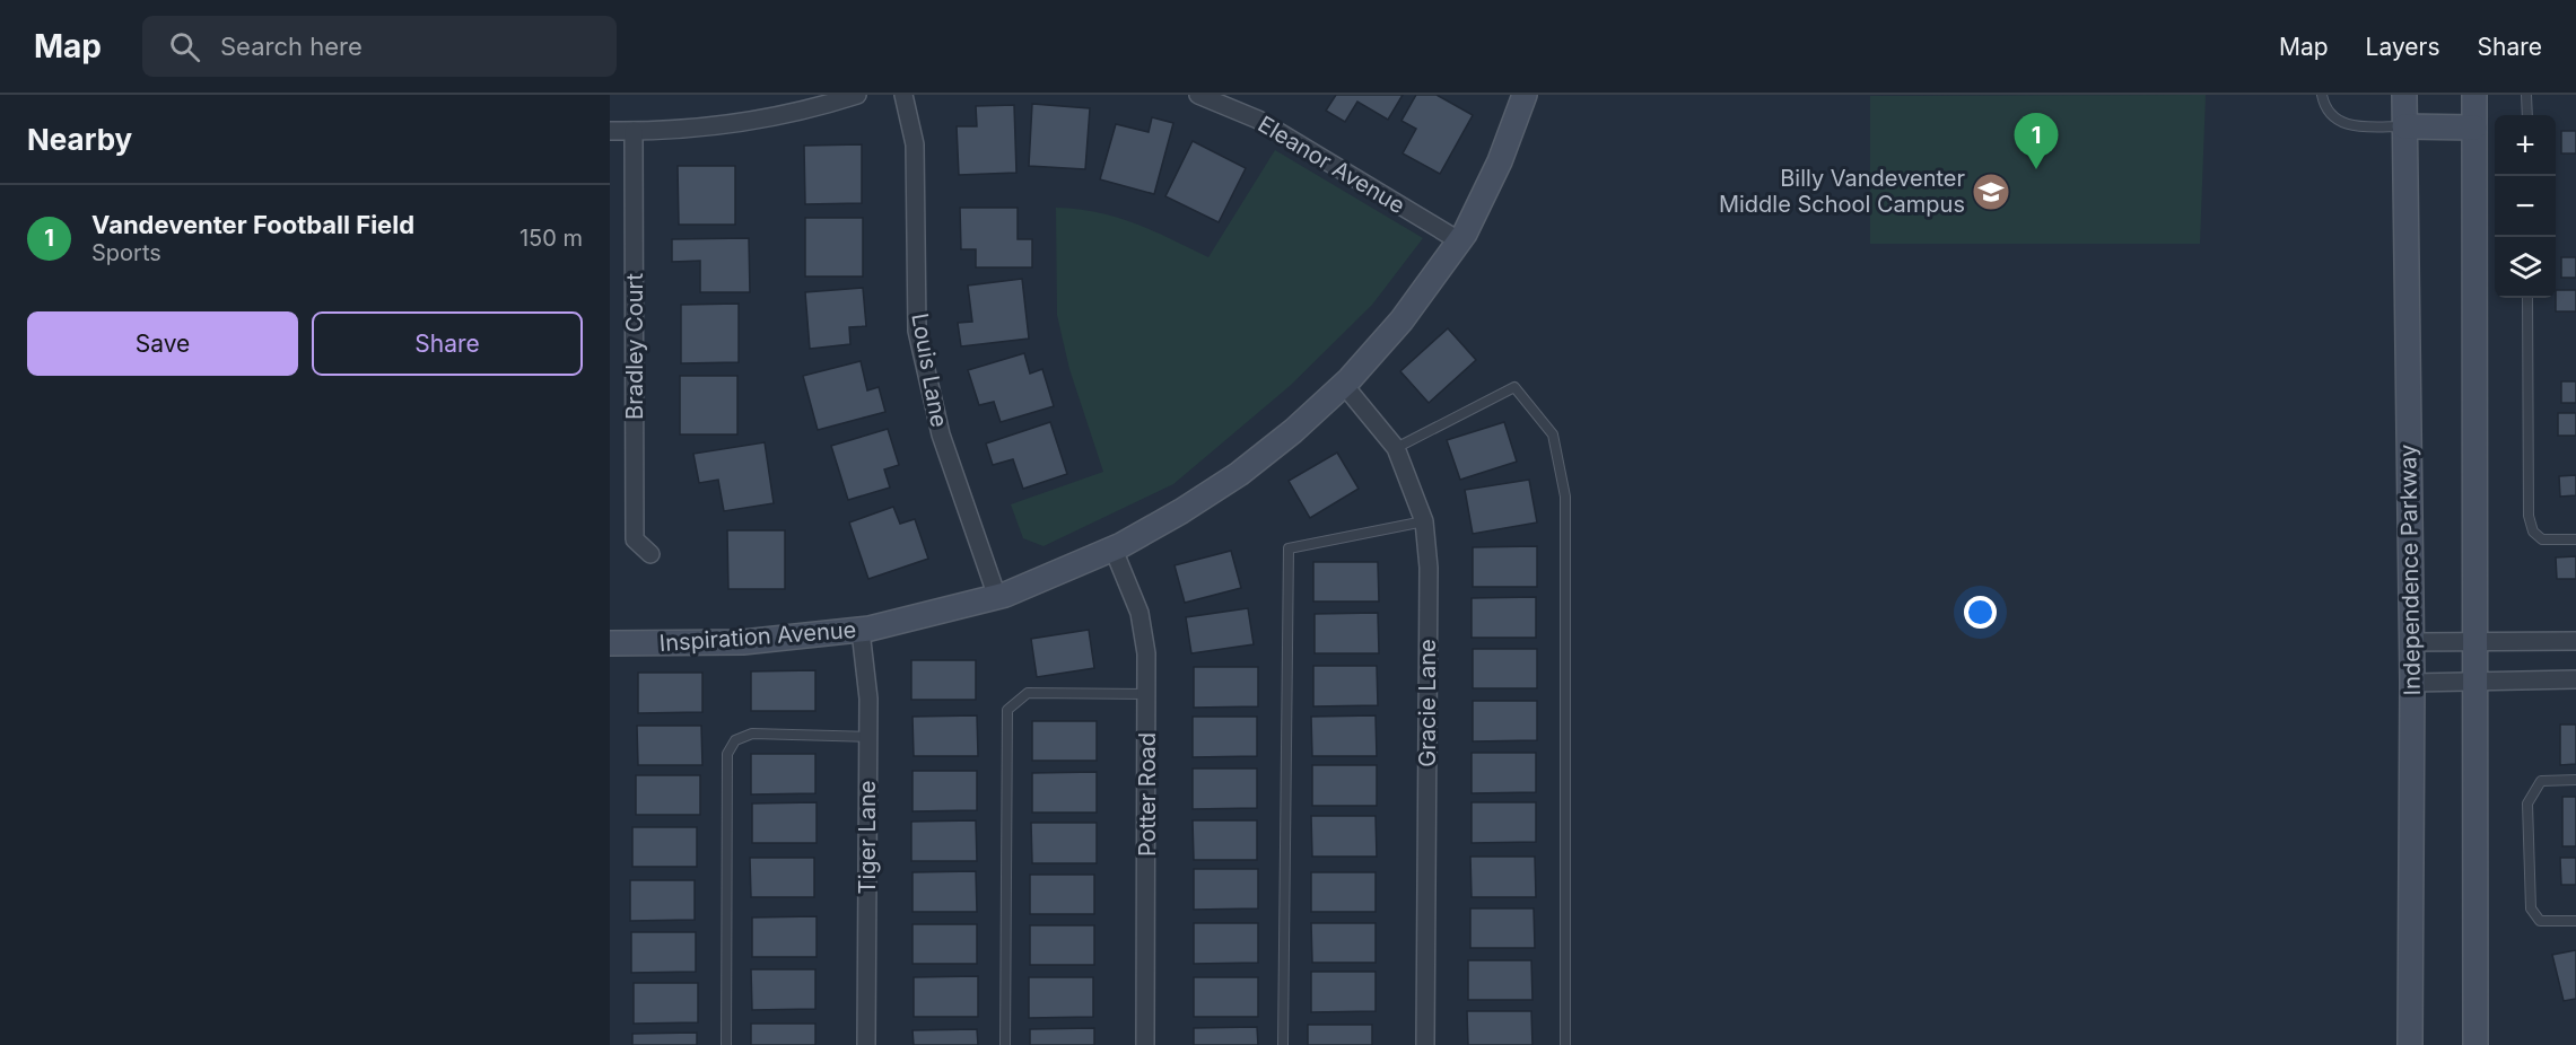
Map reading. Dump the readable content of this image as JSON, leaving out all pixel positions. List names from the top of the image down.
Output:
{
  "streets": {
    "main road": ["Independence Parkway", "Inspiration Avenue"],
    "street": [
      "Eleanor Avenue",
      "Bradley Court",
      "Louis Lane",
      "Gracie Lane",
      "Potter Road",
      "Tiger Lane"
    ]
  },
  "crossings": [
    ["Eleanor Avenue", "Inspiration Avenue"],
    ["Louis Lane", "Inspiration Avenue"],
    ["Inspiration Avenue", "Gracie Lane"],
    ["Inspiration Avenue", "Potter Road"],
    ["Inspiration Avenue", "Tiger Lane"]
  ],
  "places": {
    "school or university": ["Billy Vandeventer Middle School Campus"]
  },
  "page": {
    "header": "Map",
    "search": "Search here",
    "nav": ["Map", "Layers", "Share"],
    "heading": "Nearby",
    "pins": "1",
    "map_buttons": ["+", "−"],
    "list": [
      {
        "mark": "1",
        "name": "Vandeventer Football Field",
        "note": "Sports",
        "value": "150 m"
      }
    ],
    "buttons": ["Save", "Share"]
  }
}
